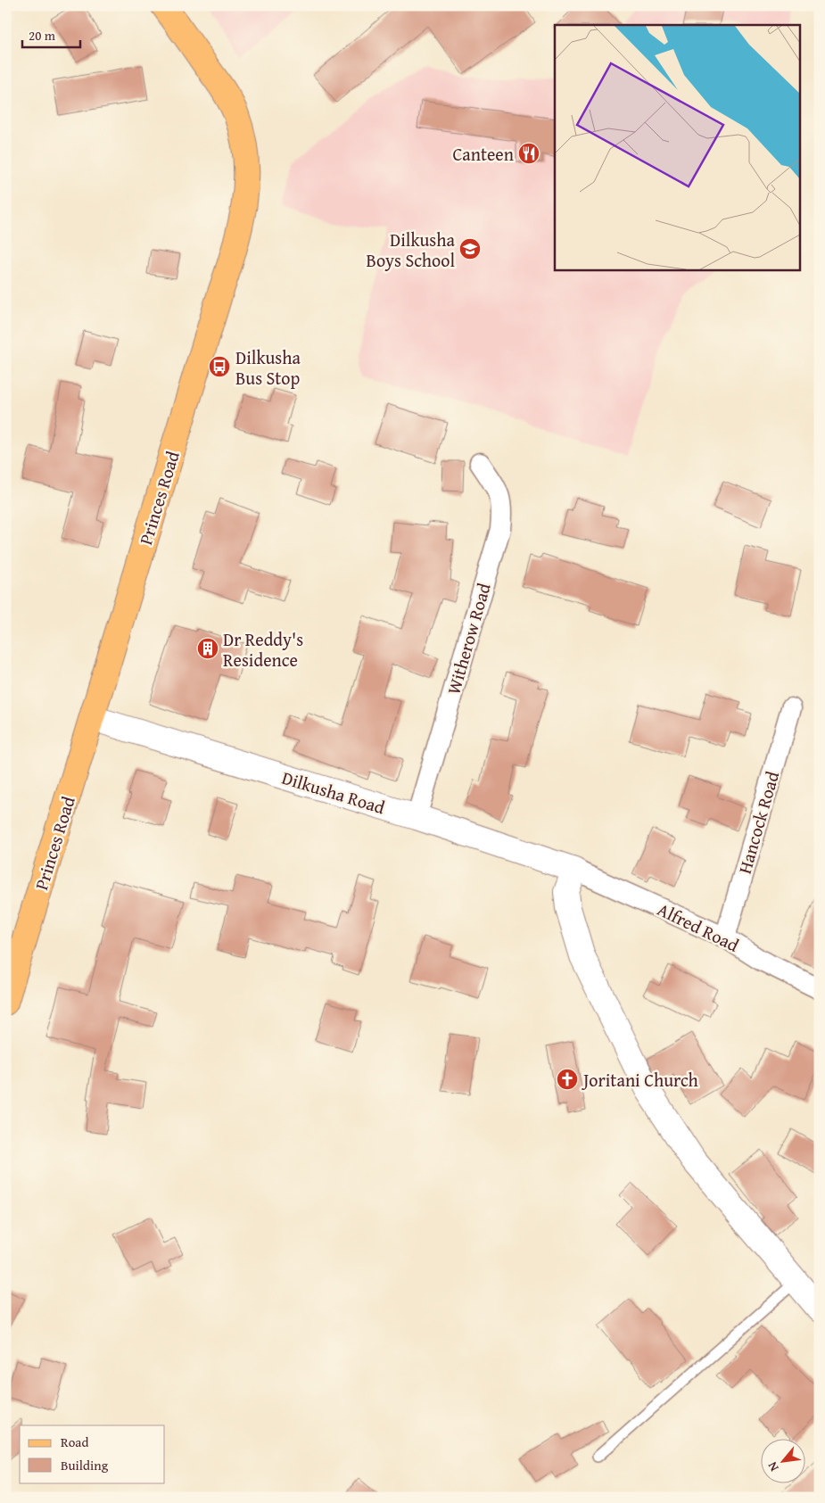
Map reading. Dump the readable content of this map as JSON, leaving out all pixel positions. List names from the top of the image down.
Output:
{
  "streets": {
    "main road": ["Princes Road"],
    "street": [
      "Witherow Road",
      "Dilkusha Road",
      "Hancock Road",
      "Alfred Road"
    ]
  },
  "crossings": [
    ["Princes Road", "Dilkusha Road"],
    ["Witherow Road", "Dilkusha Road"],
    ["Dilkusha Road", "Alfred Road"],
    ["Hancock Road", "Alfred Road"]
  ],
  "places": {
    "restaurant": ["Canteen"],
    "school or university": ["Dilkusha Boys School"],
    "bus stop": ["Dilkusha Bus Stop"],
    "building": ["Dr Reddy's Residence"],
    "church": ["Joritani Church"]
  },
  "legend": ["Road", "Building"],
  "scale_bar": "20 m",
  "north": "bottom left"
}
